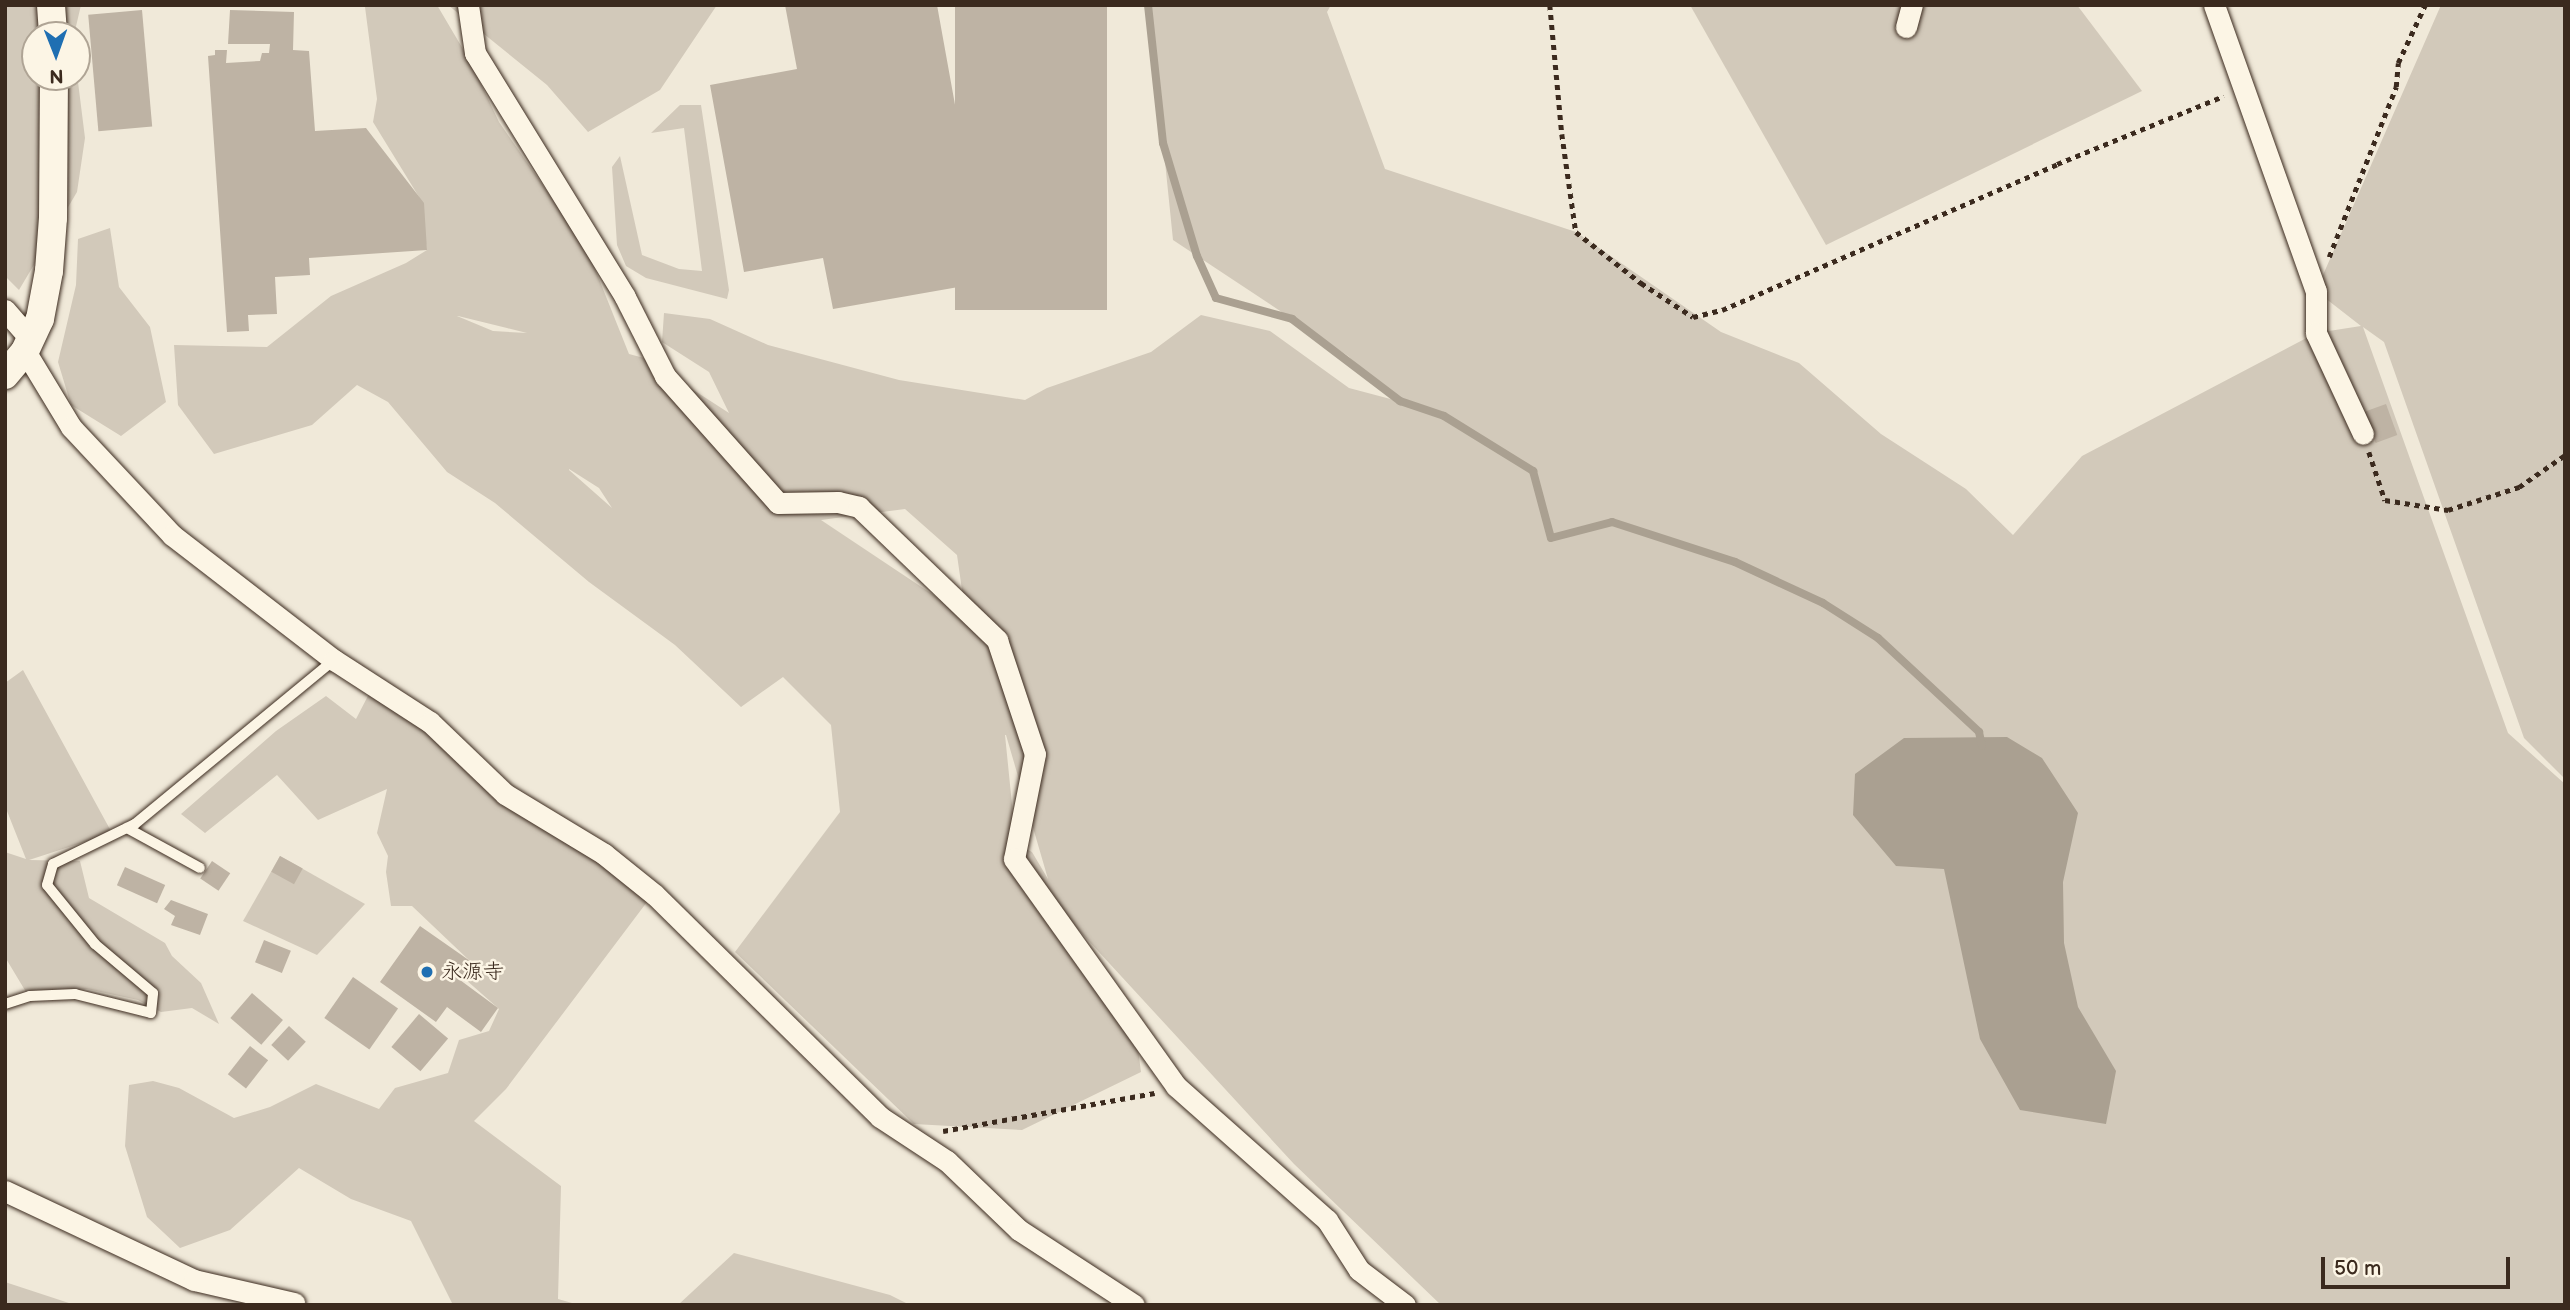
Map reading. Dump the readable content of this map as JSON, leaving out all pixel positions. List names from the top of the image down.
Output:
{
  "places": ["永源寺"],
  "scale_bar": "50 m",
  "north": "bottom"
}
